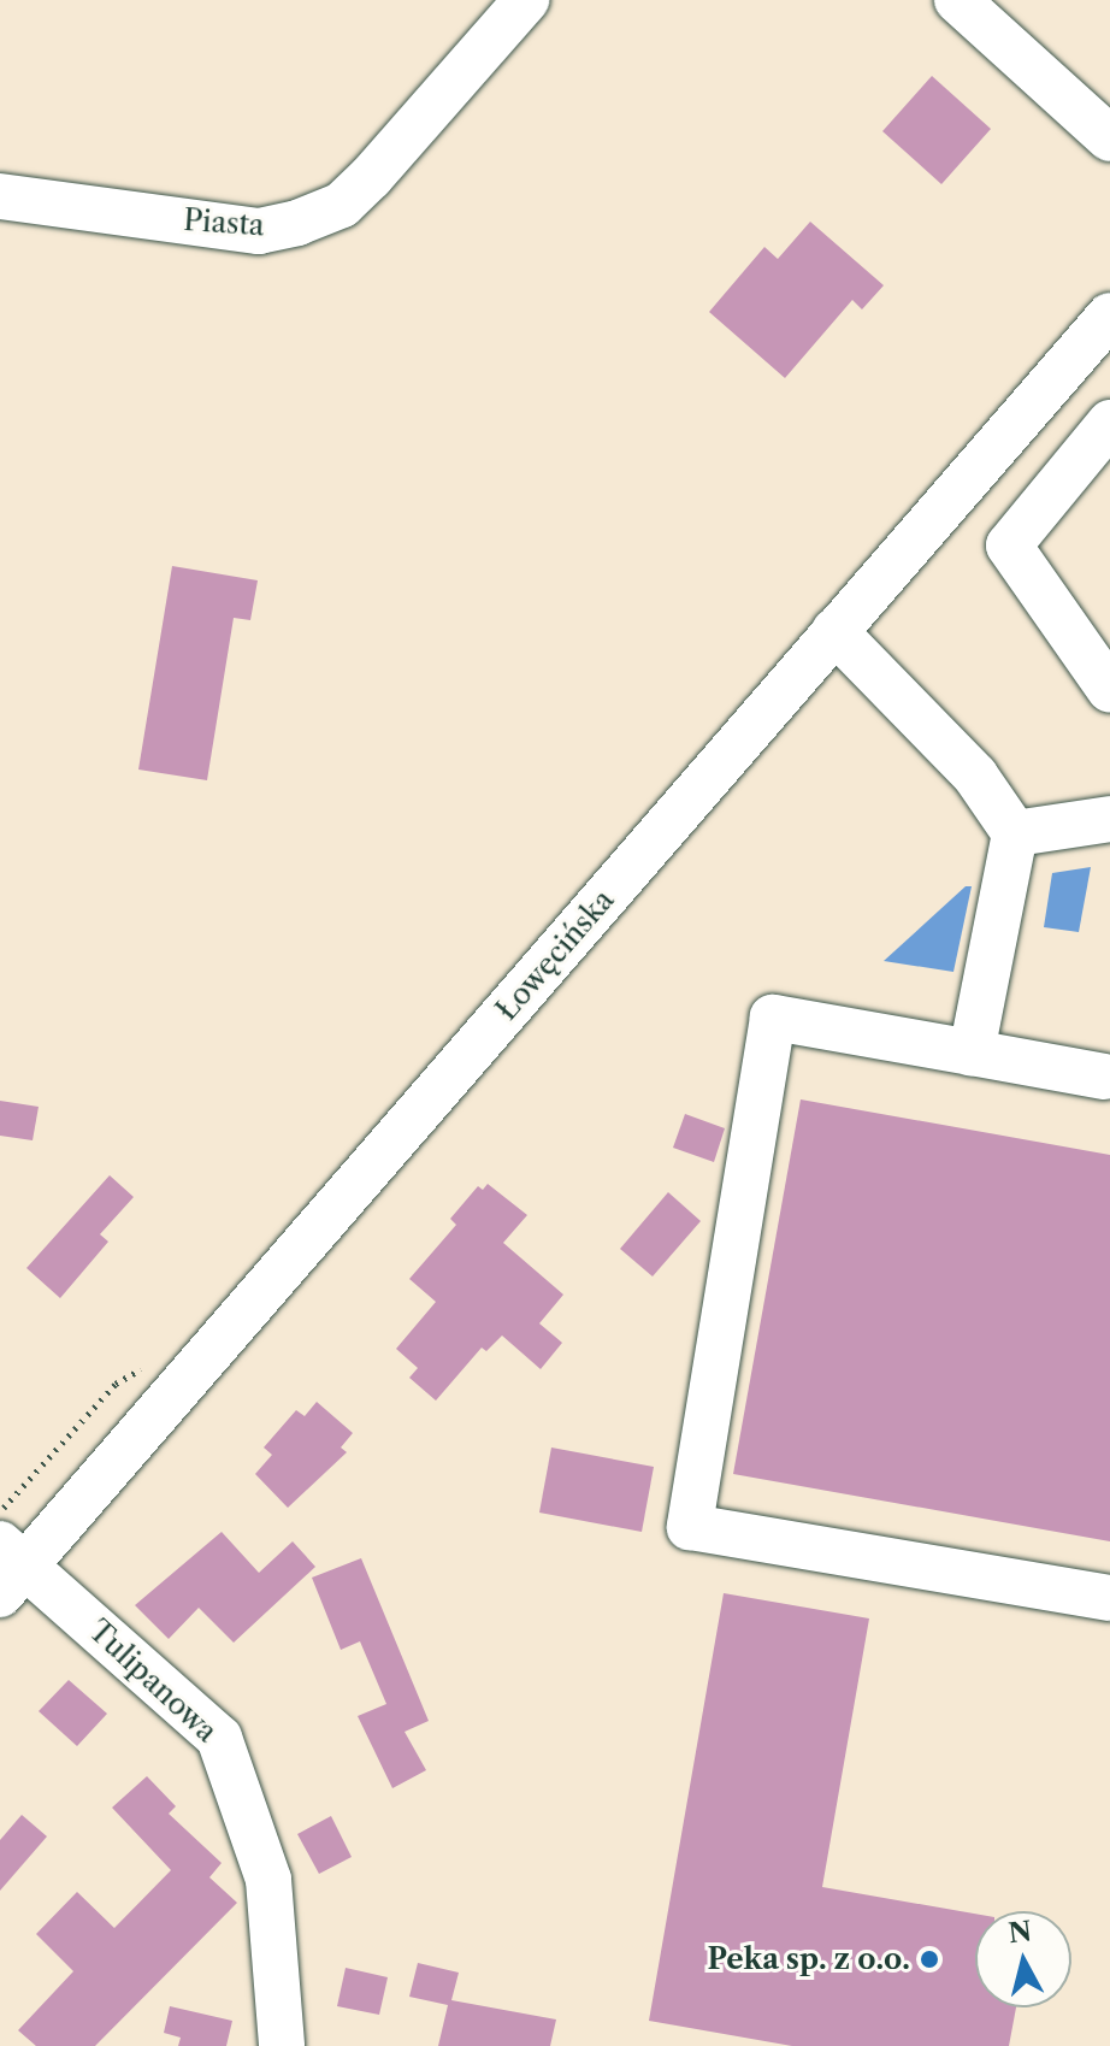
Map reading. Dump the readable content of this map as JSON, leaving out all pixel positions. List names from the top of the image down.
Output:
{
  "streets": {
    "street": ["Piasta", "Łowęcińska", "Tulipanowa"]
  },
  "crossings": [
    ["Łowęcińska", "Tulipanowa"]
  ],
  "places": ["Peka sp. z o.o."],
  "north": "top"
}
